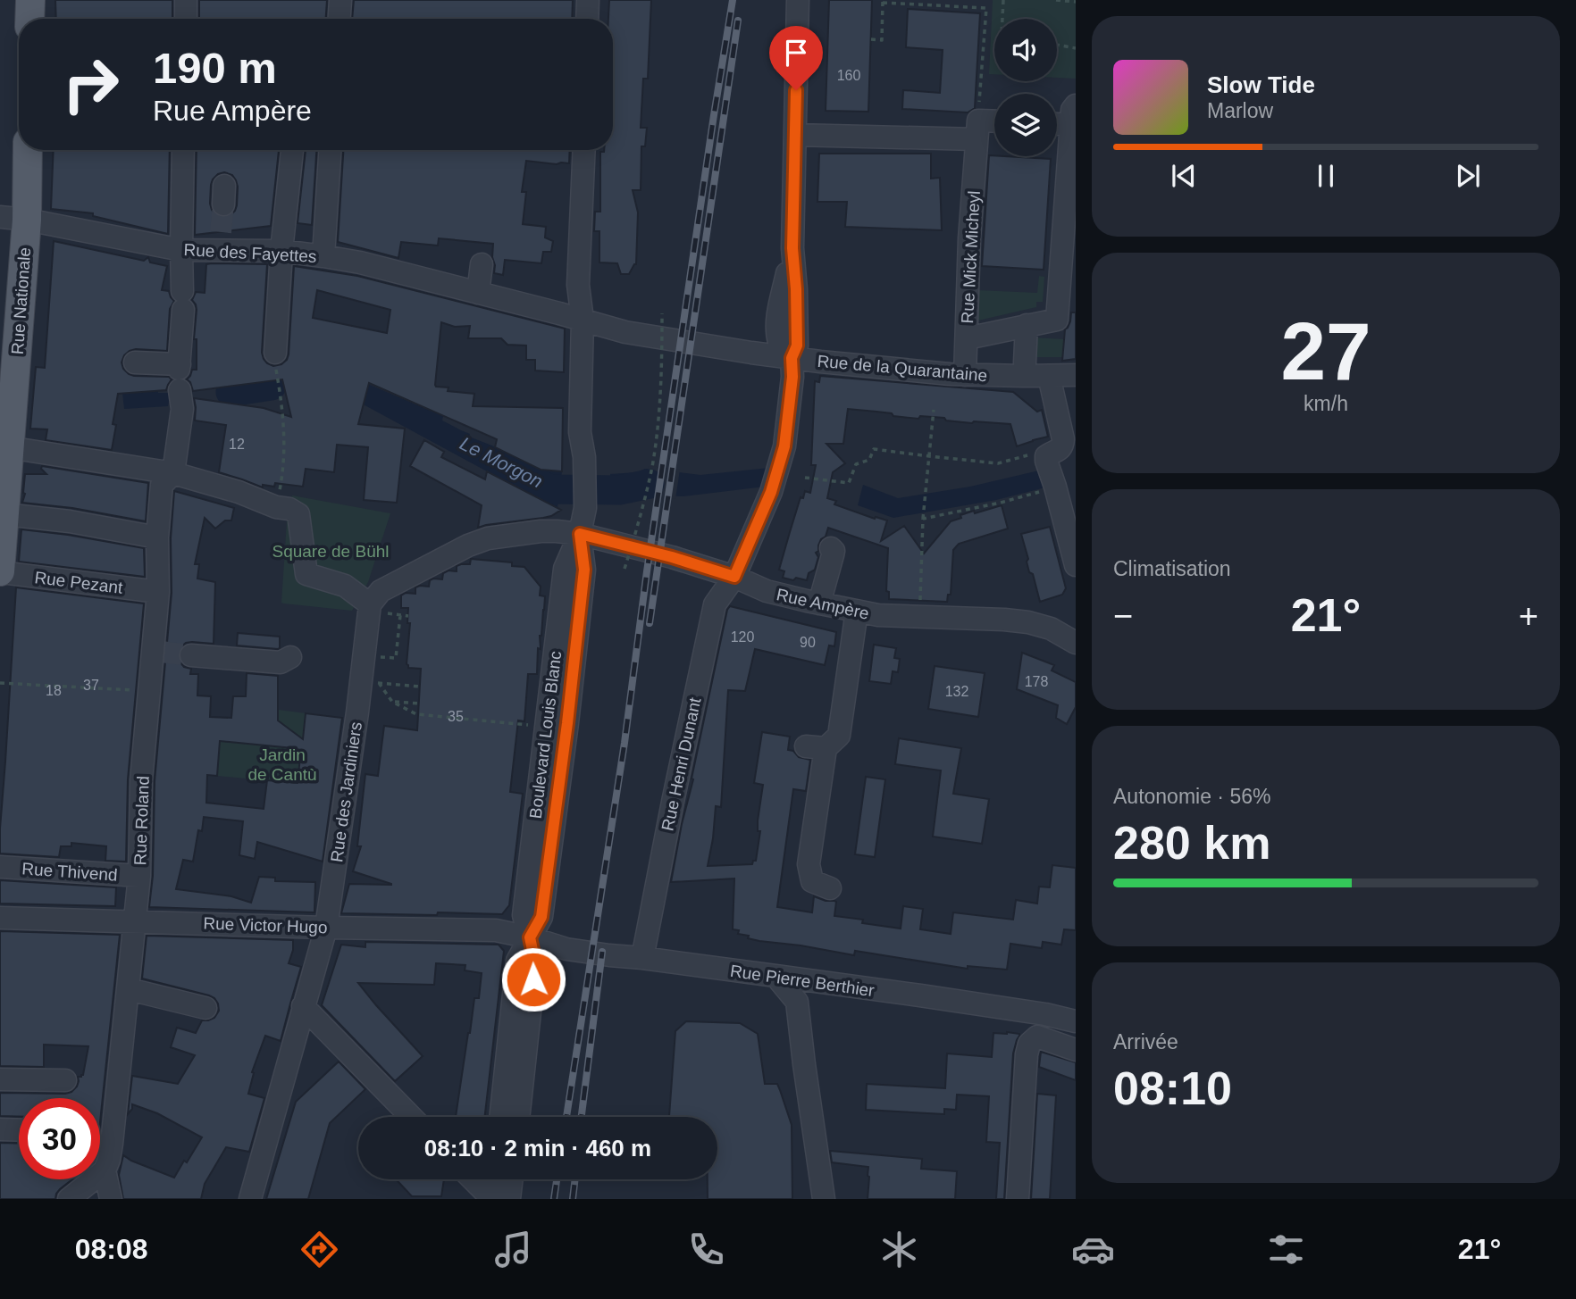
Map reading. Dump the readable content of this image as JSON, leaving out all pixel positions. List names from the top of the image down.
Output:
{
  "streets": {
    "main road": ["Rue Nationale"],
    "street": [
      "Rue des Fayettes",
      "Rue Mick Micheyl",
      "Rue de la Quarantaine",
      "Rue Pezant",
      "Rue Ampère",
      "Boulevard Louis Blanc",
      "Rue Henri Dunant",
      "Rue des Jardiniers",
      "Rue Roland",
      "Rue Thivend",
      "Rue Victor Hugo",
      "Rue Pierre Berthier"
    ]
  },
  "crossings": [
    ["Rue des Fayettes", "Rue Nationale"],
    ["Rue des Fayettes", "Rue de la Quarantaine"],
    ["Rue des Fayettes", "Boulevard Louis Blanc"],
    ["Rue des Fayettes", "Rue Roland"],
    ["Rue Mick Micheyl", "Rue de la Quarantaine"],
    ["Rue Nationale", "Rue Pezant"],
    ["Rue de la Quarantaine", "Boulevard Louis Blanc"],
    ["Rue de la Quarantaine", "Rue Henri Dunant"],
    ["Rue Pezant", "Rue Roland"],
    ["Rue Ampère", "Boulevard Louis Blanc"],
    ["Rue Ampère", "Rue Henri Dunant"],
    ["Boulevard Louis Blanc", "Rue Victor Hugo"],
    ["Boulevard Louis Blanc", "Rue Pierre Berthier"],
    ["Rue Henri Dunant", "Rue Pierre Berthier"],
    ["Rue des Jardiniers", "Rue Victor Hugo"],
    ["Rue Roland", "Rue Thivend"],
    ["Rue Roland", "Rue Victor Hugo"],
    ["Rue Victor Hugo", "Rue Pierre Berthier"]
  ],
  "water": ["Le Morgon"],
  "parks": ["Square de Bühl", "Jardin de Cantù"],
  "house_numbers": [
    "160",
    "12",
    "120",
    "90",
    "178",
    "37",
    "18",
    "132",
    "35"
  ],
  "page": {
    "turn": ["190 m", "Rue Ampère"],
    "song": ["Slow Tide", "Marlow"],
    "tile": [
      ["27", "km/h"],
      "Climatisation",
      ["Autonomie · 56%", "280 km"],
      ["Arrivée", "08:10"]
    ],
    "heat": ["−", "21°", "+"],
    "limit": "30",
    "trip": "08:10 · 2 min · 460 m",
    "tabs": ["08:08", "21°"]
  }
}
